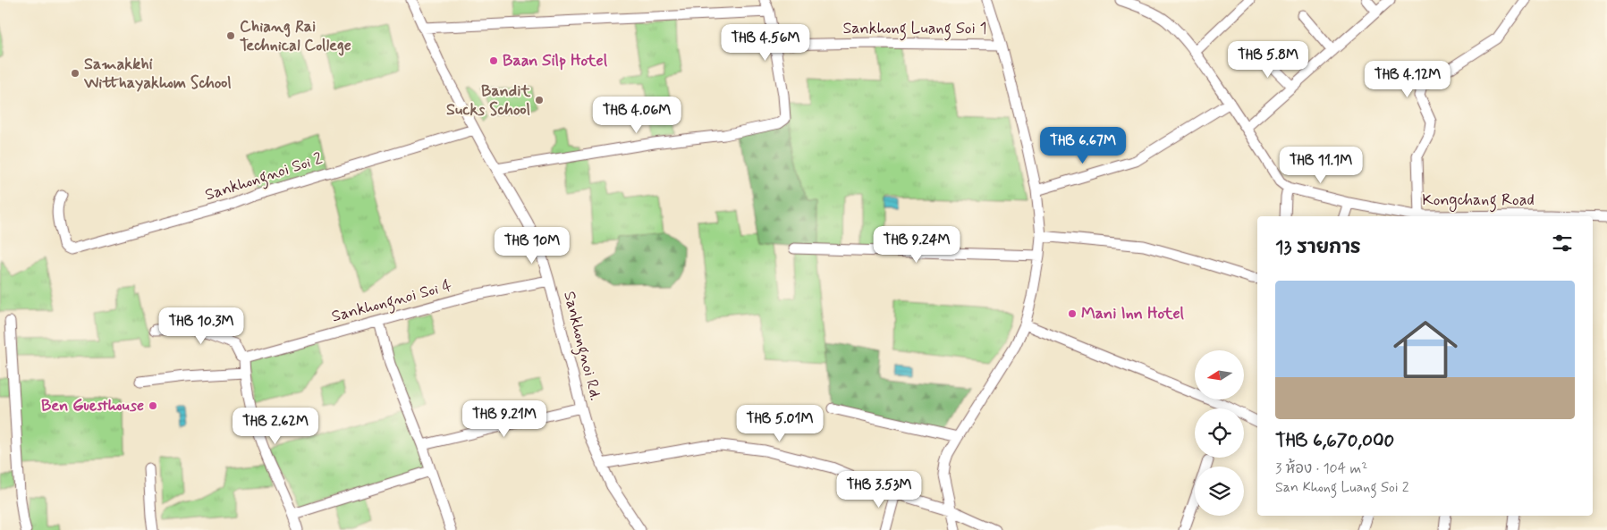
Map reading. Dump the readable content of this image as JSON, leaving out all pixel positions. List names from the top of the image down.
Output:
{
  "streets": {
    "street": [
      "Sankhong Luang Soi 1",
      "Sankhongnoi Soi 2",
      "Kongchang Road",
      "Sankhongnoi Soi 4",
      "Sankhongnoi Rd."
    ]
  },
  "crossings": [
    ["Sankhongnoi Soi 2", "Sankhongnoi Rd."],
    ["Sankhongnoi Soi 4", "Sankhongnoi Rd."]
  ],
  "places": [
    "Chiang Rai Technical College",
    "Baan Silp Hotel",
    "Samakkhi Witthayakhom School",
    "Bandit Sucks School",
    "Mani Inn Hotel",
    "Ben Guesthouse"
  ],
  "north": "left",
  "page": {
    "price": [
      "THB 4.56M",
      "THB 5.8M",
      "THB 4.12M",
      "THB 4.06M",
      "THB 6.67M",
      "THB 11.1M",
      "THB 9.24M",
      "THB 10M",
      "THB 10.3M",
      "THB 9.21M",
      "THB 5.01M",
      "THB 2.62M",
      "THB 3.53M"
    ],
    "heading": "13 รายการ",
    "list": [
      {
        "name": "THB 6,670,000",
        "note": "3 ห้อง · 104 m² · San Khong Luang Soi 2"
      }
    ]
  }
}
